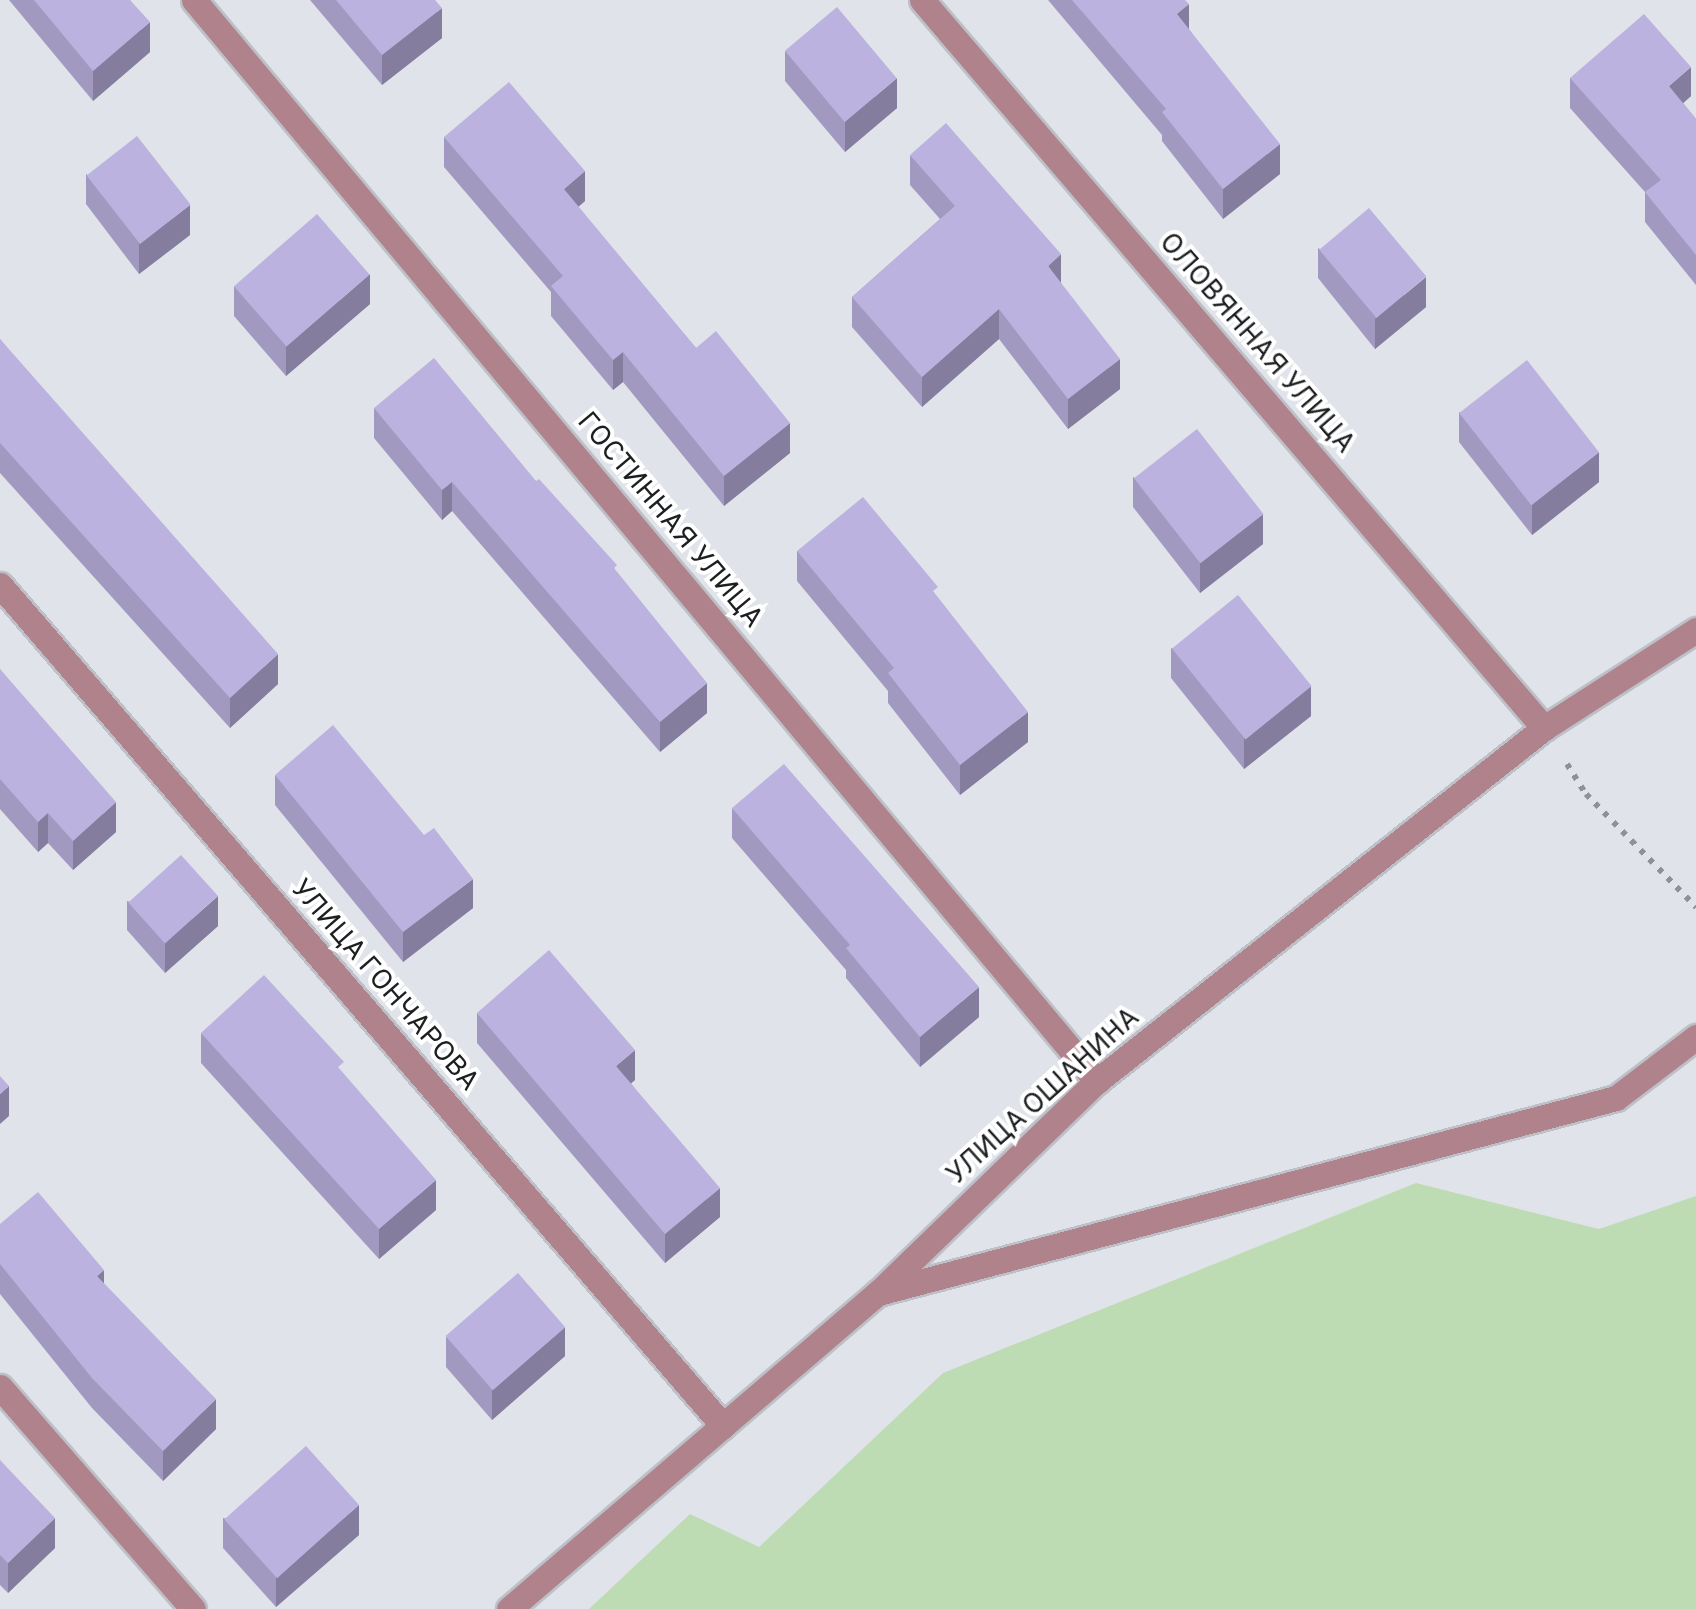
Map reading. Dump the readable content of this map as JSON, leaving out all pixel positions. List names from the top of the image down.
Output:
{
  "streets": {
    "street": [
      "ОЛОВЯННАЯ УЛИЦА",
      "ГОСТИННАЯ УЛИЦА",
      "УЛИЦА ГОНЧАРОВА",
      "УЛИЦА ОШАНИНА"
    ]
  },
  "crossings": [
    ["ОЛОВЯННАЯ УЛИЦА", "УЛИЦА ОШАНИНА"],
    ["ГОСТИННАЯ УЛИЦА", "УЛИЦА ОШАНИНА"],
    ["УЛИЦА ГОНЧАРОВА", "УЛИЦА ОШАНИНА"]
  ]
}
